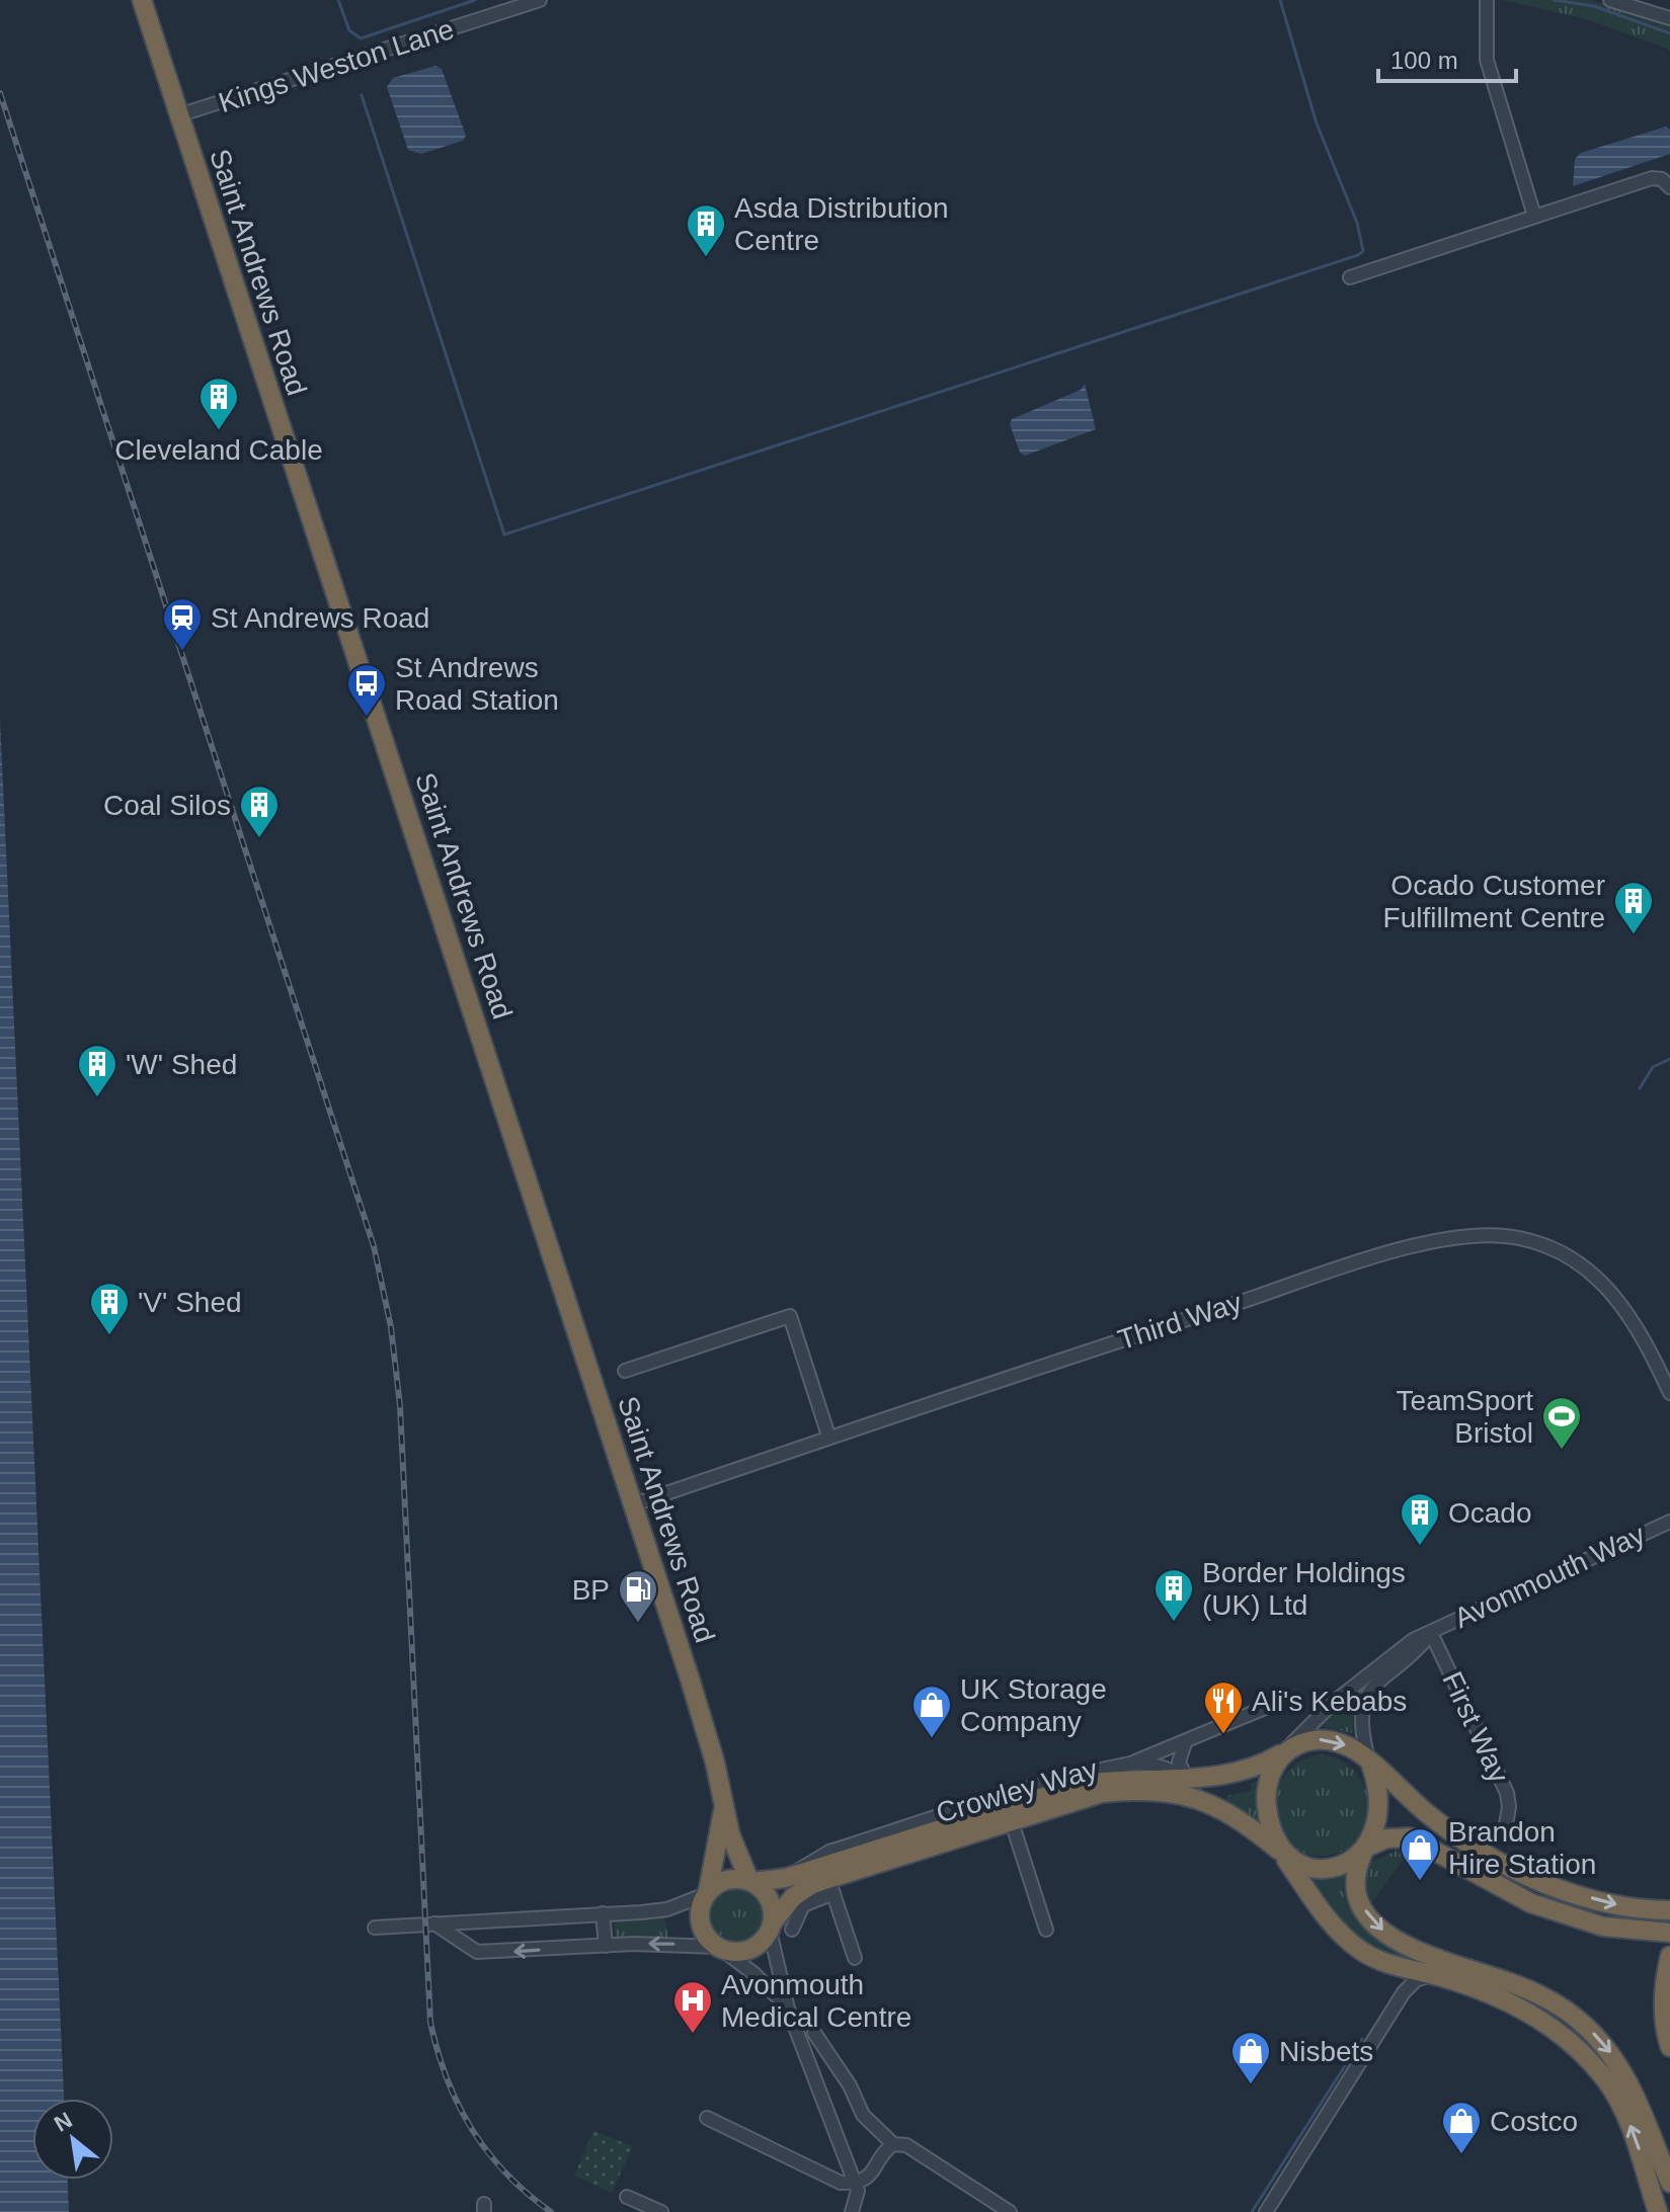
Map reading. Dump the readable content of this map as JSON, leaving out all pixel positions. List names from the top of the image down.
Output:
{
  "streets": {
    "highway": ["Saint Andrews Road", "Crowley Way"],
    "street": [
      "Kings Weston Lane",
      "Third Way",
      "Avonmouth Way",
      "First Way"
    ]
  },
  "crossings": [
    ["Kings Weston Lane", "Saint Andrews Road"],
    ["Saint Andrews Road", "Third Way"],
    ["Saint Andrews Road", "Crowley Way"],
    ["Avonmouth Way", "First Way"],
    ["Avonmouth Way", "Crowley Way"]
  ],
  "places": {
    "building": [
      "Asda Distribution Centre",
      "Cleveland Cable",
      "Coal Silos",
      "Ocado Customer Fulfillment Centre",
      "'W' Shed",
      "'V' Shed",
      "Ocado",
      "Border Holdings (UK) Ltd"
    ],
    "station": ["St Andrews Road"],
    "bus stop": ["St Andrews Road Station"],
    "sports": ["TeamSport Bristol"],
    "fuel station": ["BP"],
    "restaurant": ["Ali's Kebabs"],
    "shop": [
      "UK Storage Company",
      "Brandon Hire Station",
      "Nisbets",
      "Costco"
    ],
    "hospital": ["Avonmouth Medical Centre"]
  },
  "scale_bar": "100 m",
  "north": "top left"
}
